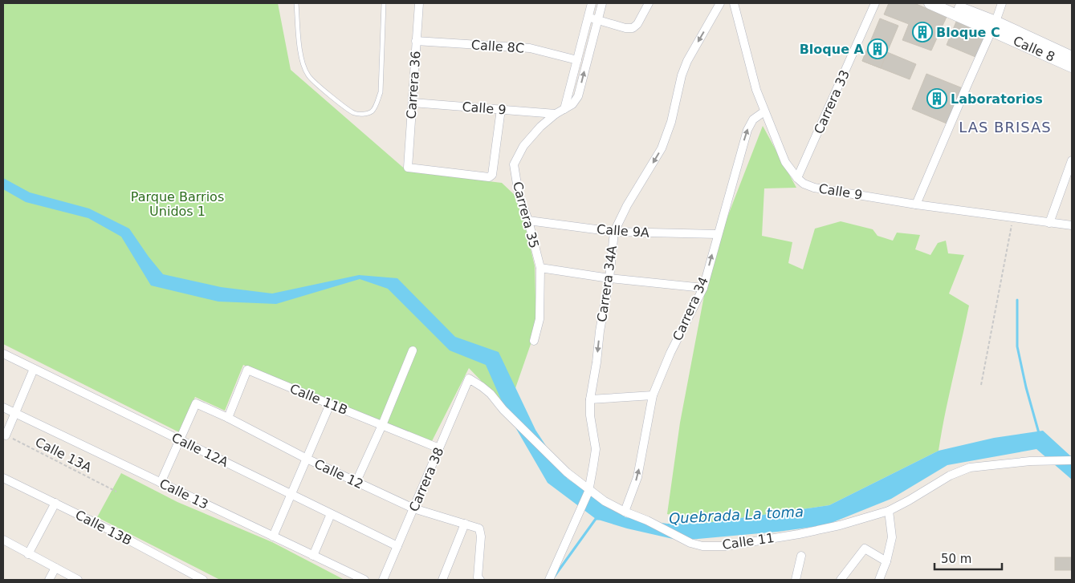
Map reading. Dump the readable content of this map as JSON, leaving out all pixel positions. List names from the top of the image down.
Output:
{
  "streets": {
    "main road": ["Calle 8"],
    "street": [
      "Calle 8C",
      "Carrera 36",
      "Carrera 33",
      "Calle 9",
      "Carrera 35",
      "Calle 9A",
      "Carrera 34A",
      "Carrera 34",
      "Calle 11B",
      "Calle 12A",
      "Calle 12",
      "Carrera 38",
      "Calle 13",
      "Calle 13B",
      "Calle 11"
    ],
    "path": ["Calle 13A"]
  },
  "crossings": [
    ["Calle 8C", "Carrera 36"],
    ["Carrera 36", "Calle 9"],
    ["Carrera 33", "Calle 9"],
    ["Calle 9", "Carrera 35"],
    ["Calle 9", "Carrera 34"],
    ["Carrera 35", "Calle 9A"],
    ["Calle 9A", "Carrera 34A"],
    ["Calle 9A", "Carrera 34"],
    ["Carrera 34A", "Calle 11"],
    ["Carrera 34", "Calle 11"],
    ["Calle 11B", "Calle 12"],
    ["Calle 11B", "Carrera 38"],
    ["Calle 12A", "Calle 12"],
    ["Calle 12A", "Carrera 38"],
    ["Calle 12", "Carrera 38"],
    ["Carrera 38", "Calle 11"]
  ],
  "one_way": ["Carrera 34A", "Carrera 34"],
  "districts": ["LAS BRISAS"],
  "water": ["Quebrada La toma"],
  "parks": ["Parque Barrios Unidos 1"],
  "places": {
    "building": ["Bloque C", "Bloque A", "Laboratorios"]
  },
  "scale_bar": "50 m"
}
